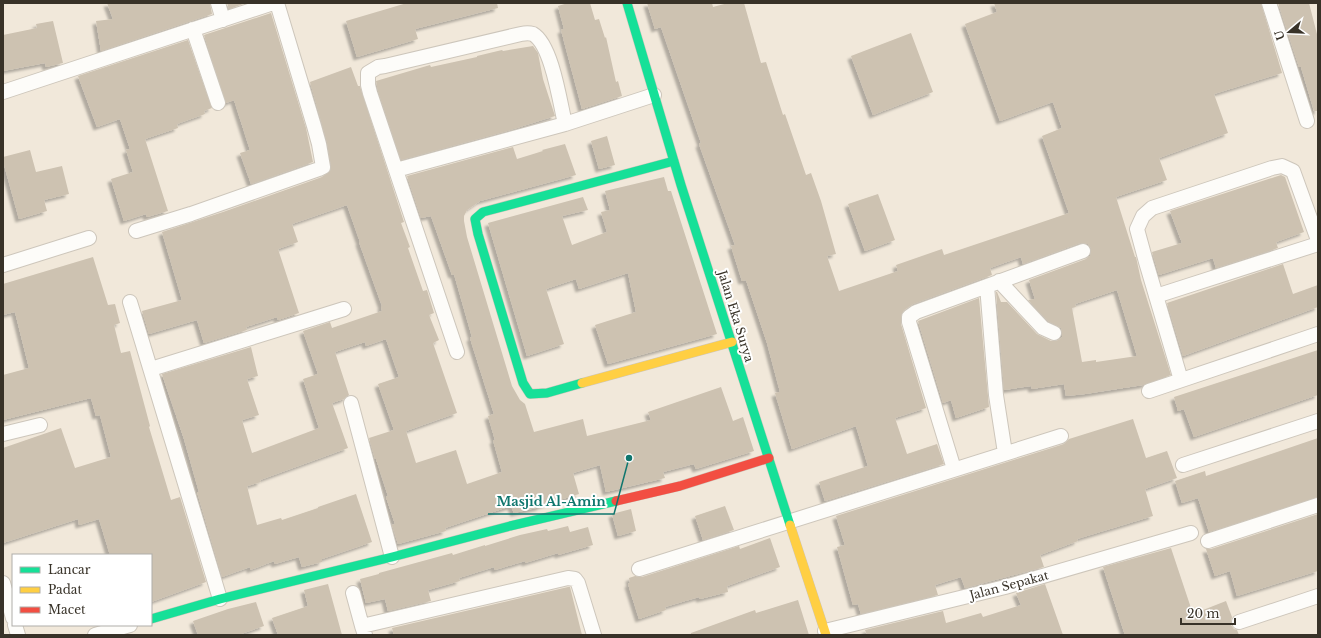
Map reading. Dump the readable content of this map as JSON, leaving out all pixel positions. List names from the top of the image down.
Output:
{
  "streets": {
    "street": ["Jalan Eka Surya", "Jalan Sepakat"]
  },
  "crossings": [
    ["Jalan Eka Surya", "Jalan Sepakat"]
  ],
  "places": ["Masjid Al-Amin"],
  "legend": ["Lancar", "Padat", "Macet"],
  "scale_bar": "20 m",
  "north": "left"
}
